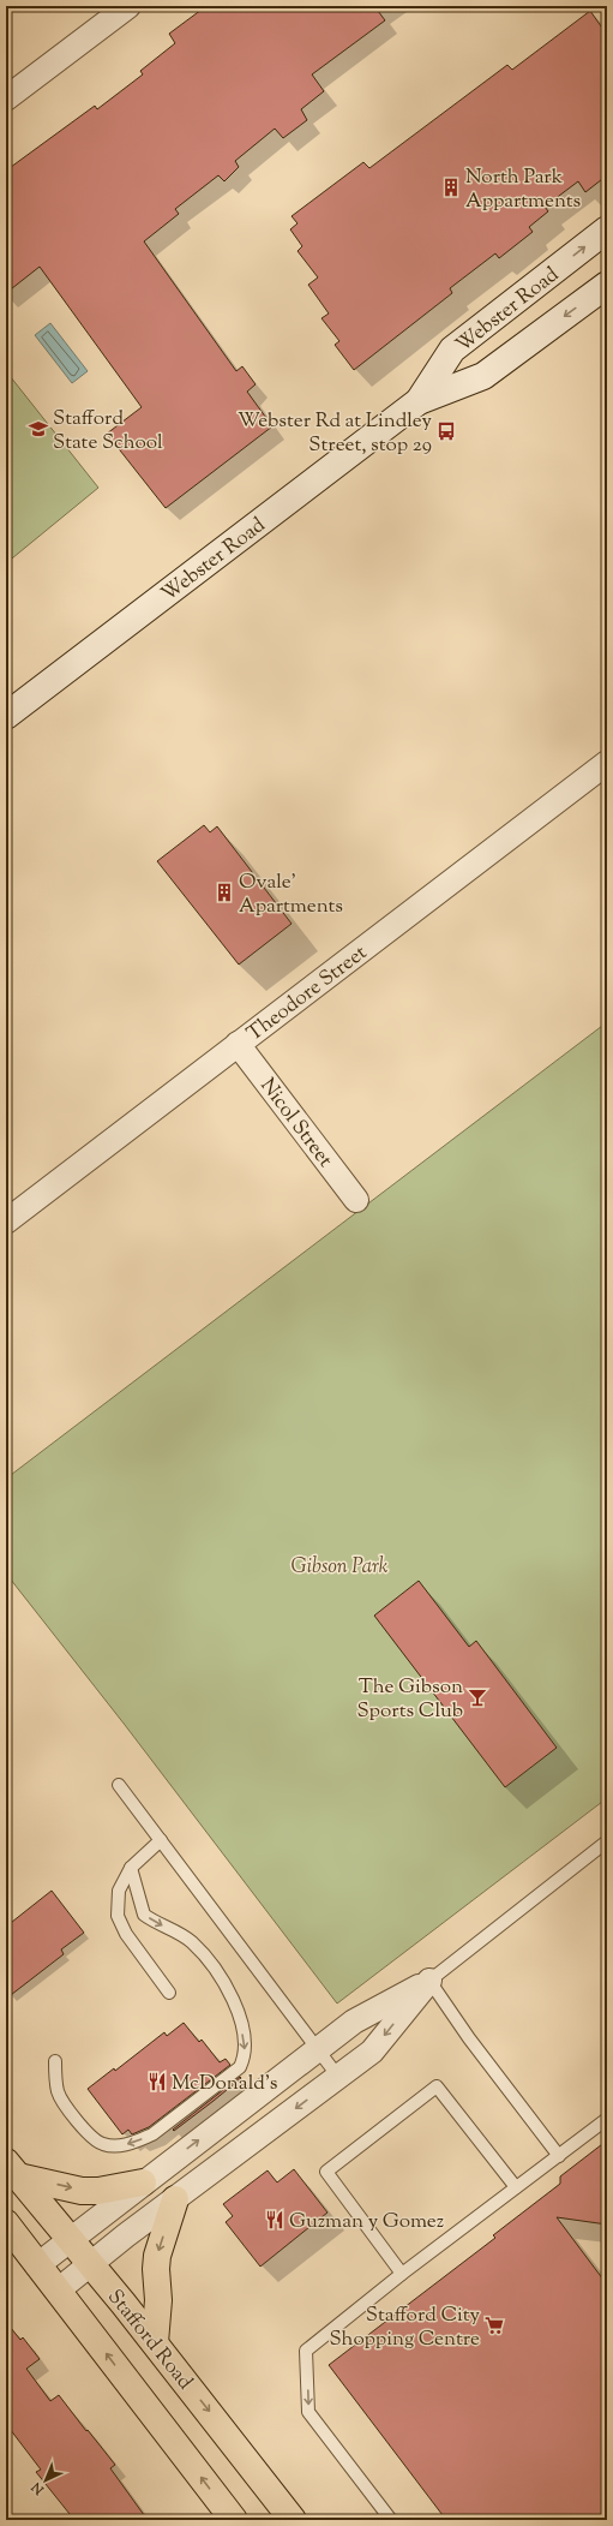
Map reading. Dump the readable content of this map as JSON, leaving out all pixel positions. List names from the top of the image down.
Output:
{
  "streets": {
    "highway": ["Stafford Road"],
    "main road": ["Webster Road"],
    "street": ["Theodore Street", "Nicol Street"]
  },
  "crossings": [
    ["Theodore Street", "Nicol Street"]
  ],
  "parks": ["Gibson Park"],
  "places": {
    "building": ["North Park Appartments", "Ovale' Apartments"],
    "school or university": ["Stafford State School"],
    "bus stop": ["Webster Rd at Lindley Street, stop 29"],
    "bar": ["The Gibson Sports Club"],
    "restaurant": ["McDonald's", "Guzman y Gomez"],
    "supermarket": ["Stafford City Shopping Centre"]
  },
  "north": "bottom left"
}
